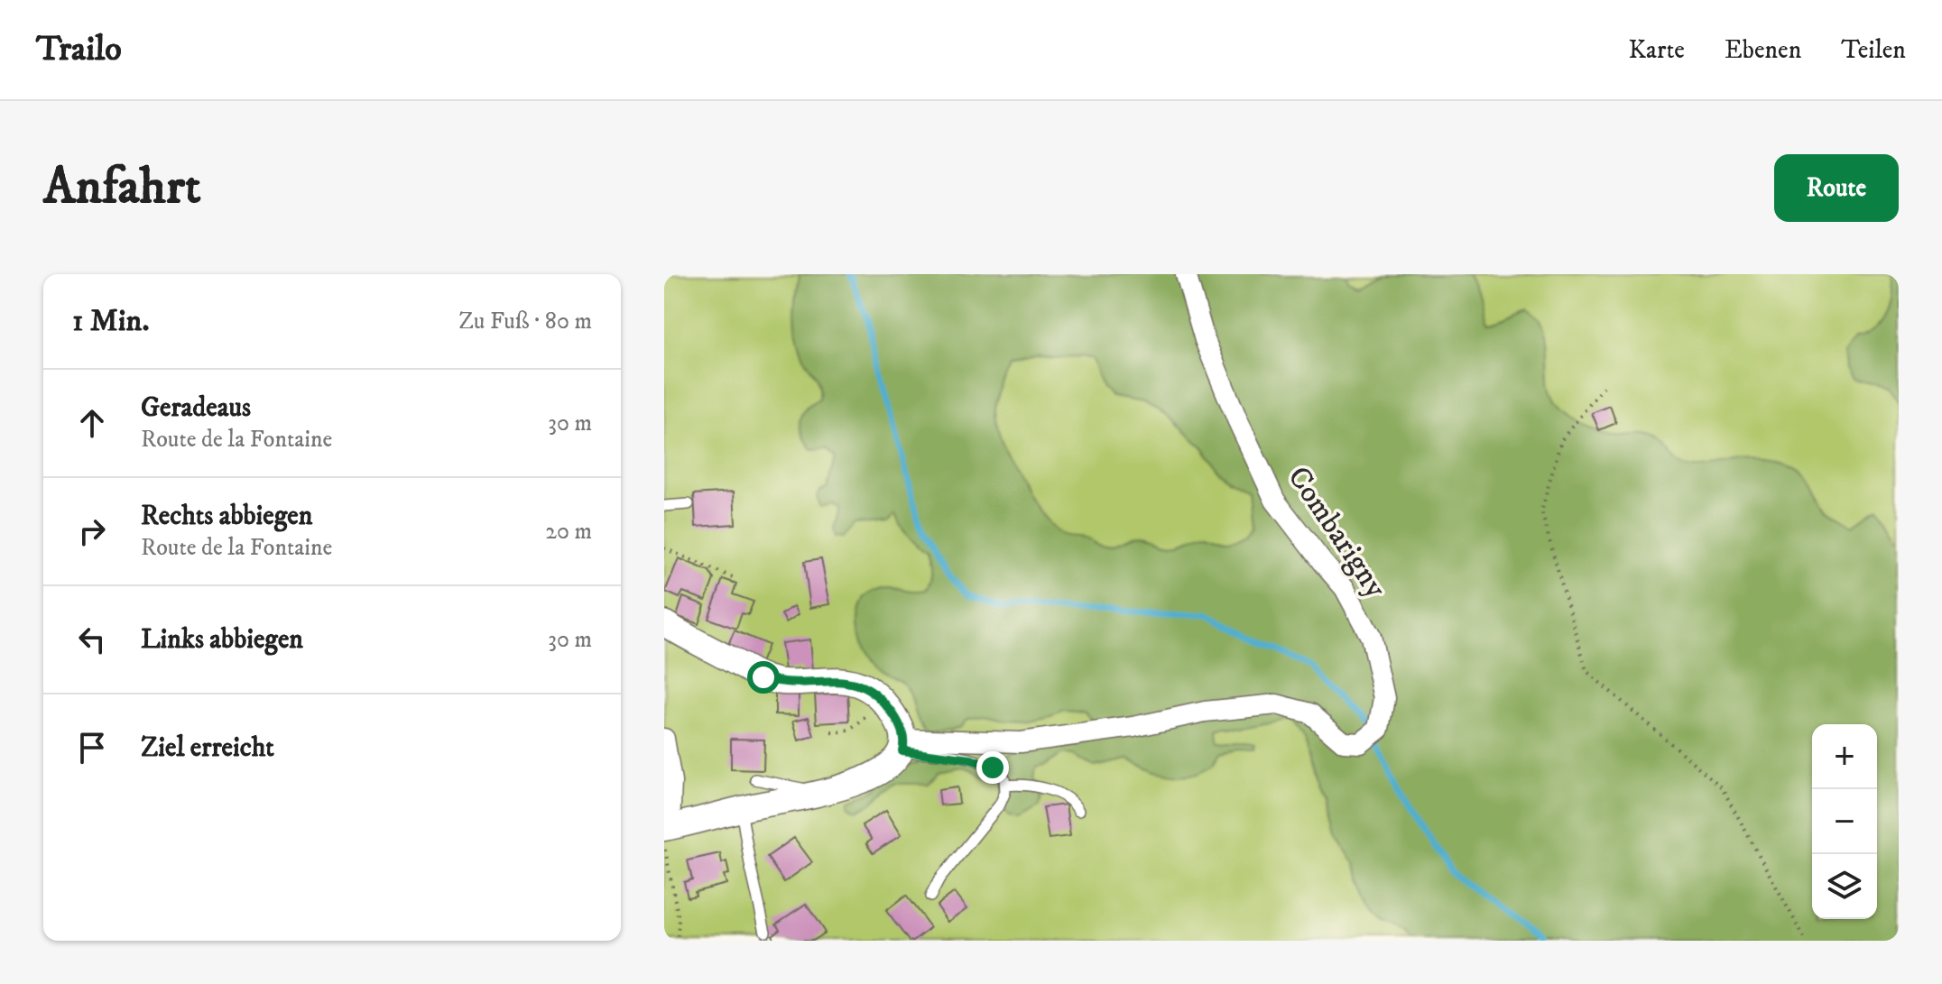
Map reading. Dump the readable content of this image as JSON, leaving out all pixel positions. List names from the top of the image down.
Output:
{
  "streets": {
    "street": ["Combarigny"]
  },
  "page": {
    "header": "Trailo",
    "nav": ["Karte", "Ebenen", "Teilen"],
    "buttons": "Route",
    "title": "Anfahrt",
    "heading": ["1 Min.", "Zu Fuß · 80 m"],
    "list": [
      ["Geradeaus", "Route de la Fontaine", "30 m"],
      ["Rechts abbiegen", "Route de la Fontaine", "20 m"],
      ["Links abbiegen", "30 m"],
      "Ziel erreicht"
    ],
    "map_buttons": ["+", "−"]
  }
}
